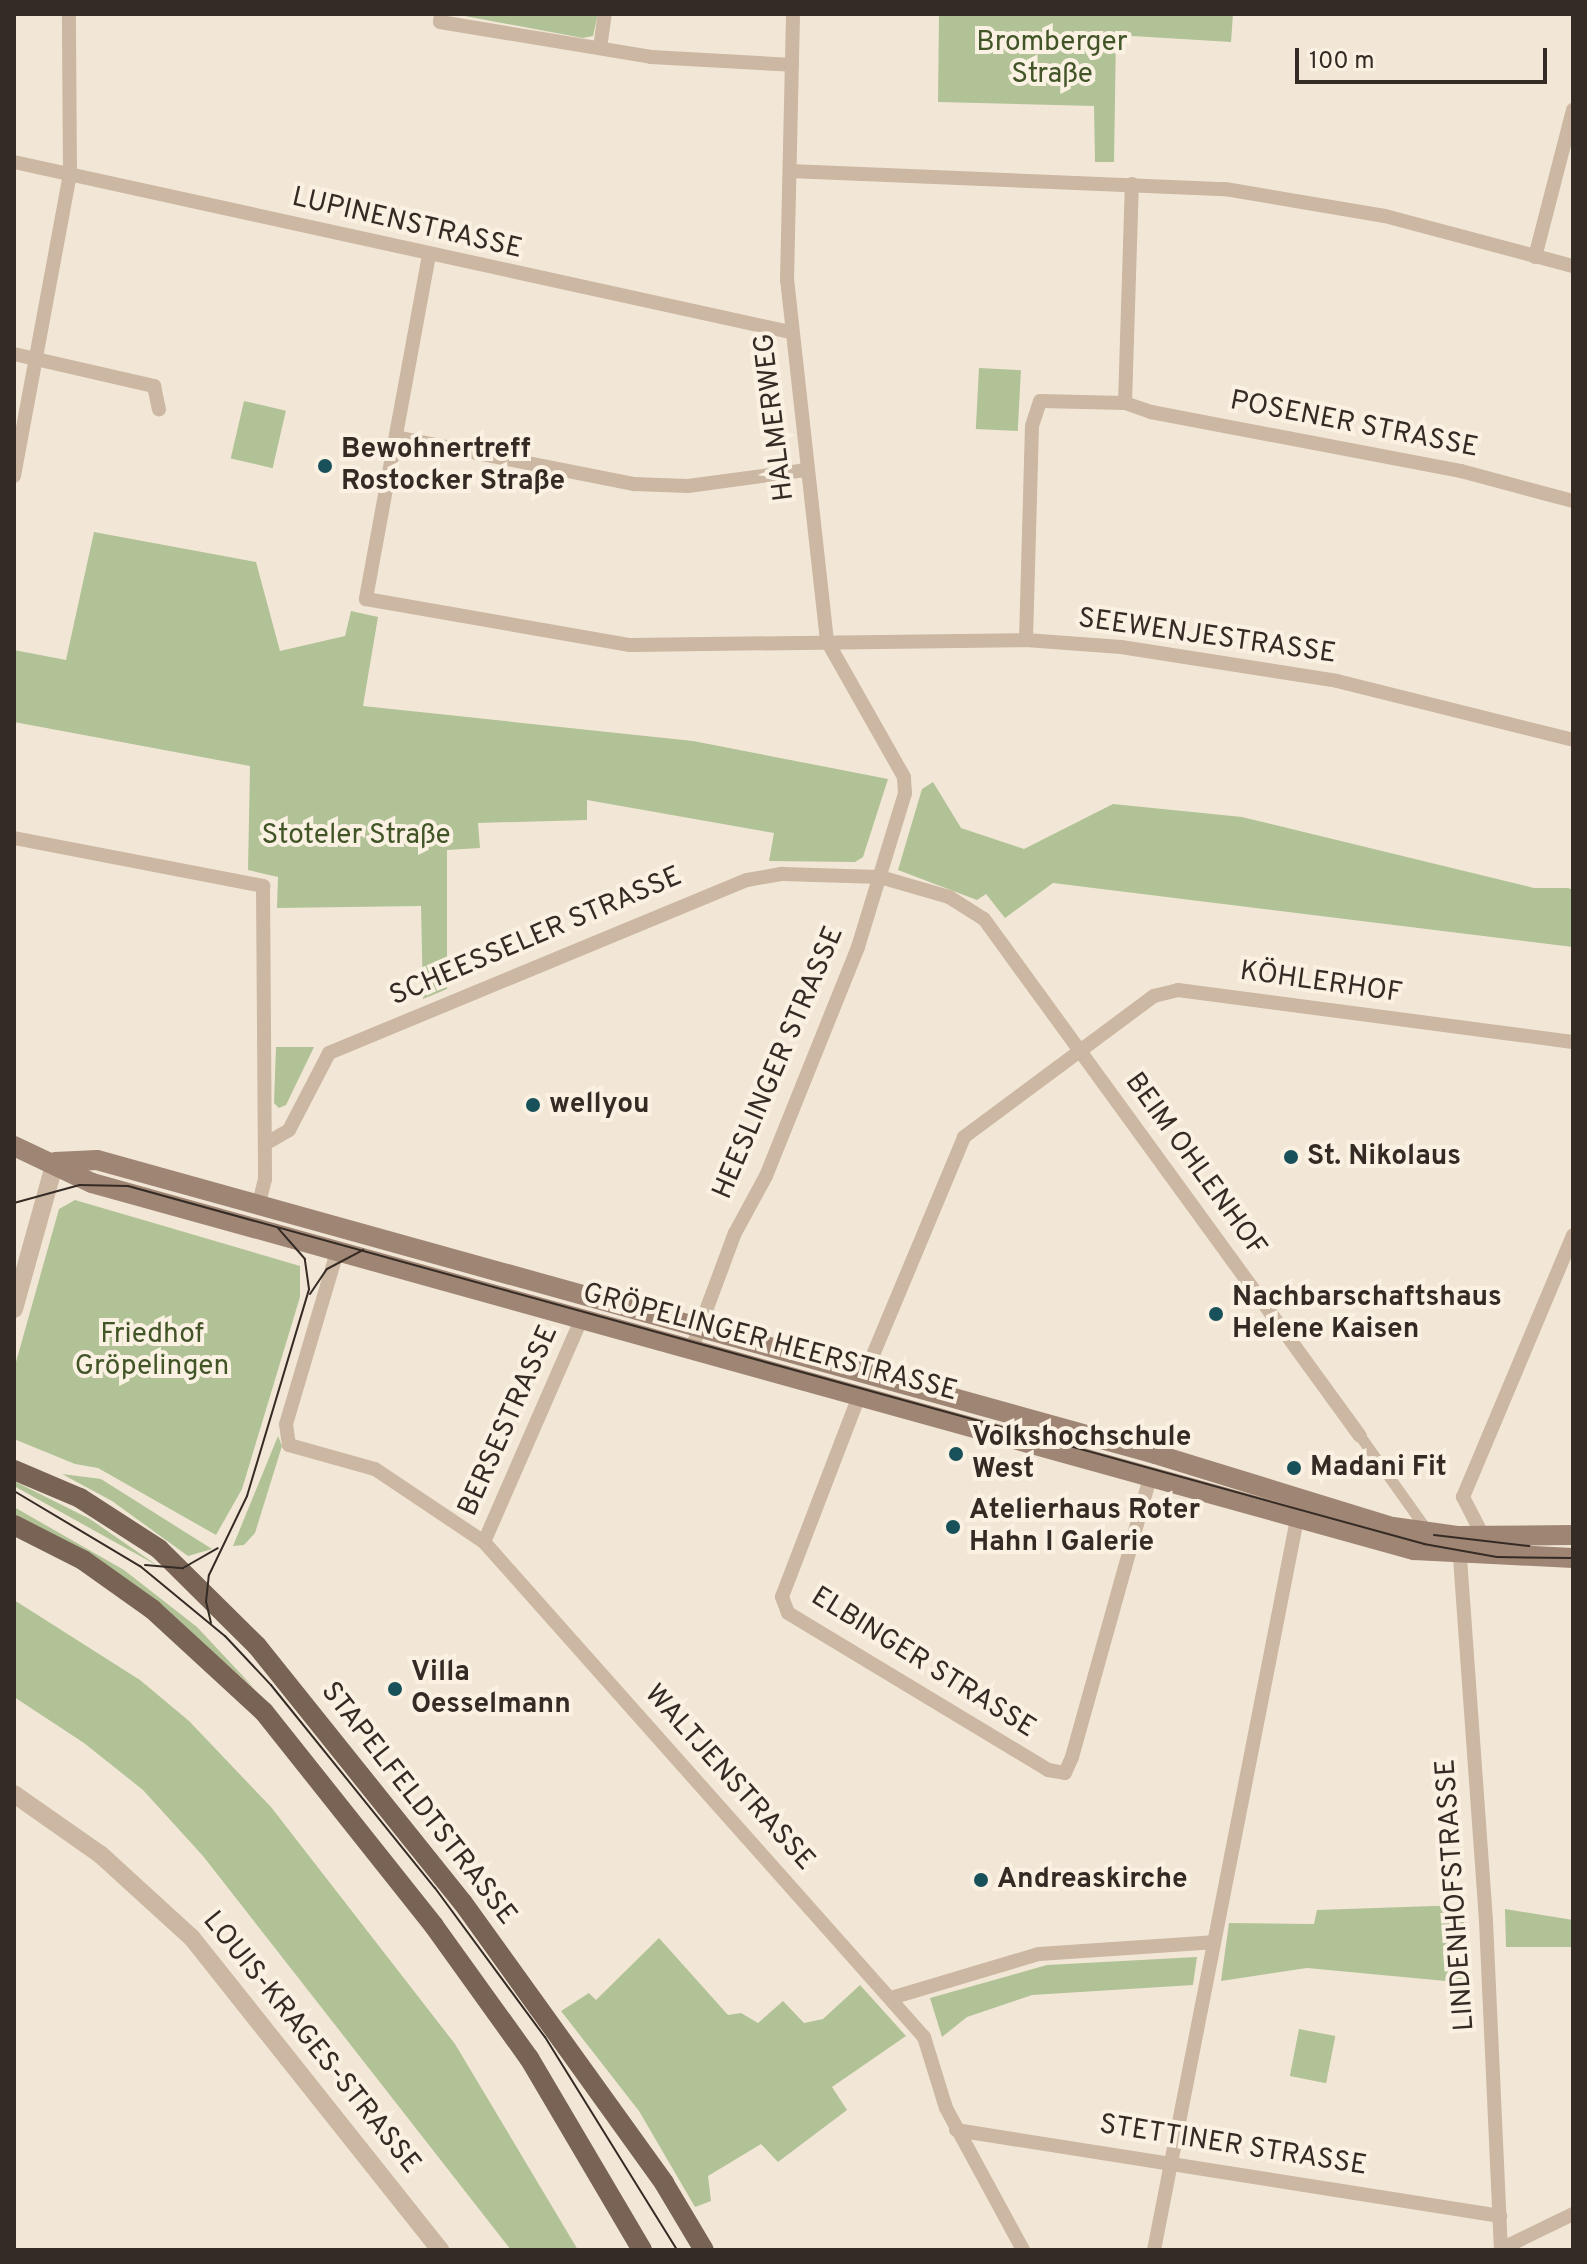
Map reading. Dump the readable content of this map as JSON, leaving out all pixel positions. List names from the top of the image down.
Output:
{
  "streets": {
    "main road": ["GRÖPELINGER HEERSTRASSE", "STAPELFELDTSTRASSE"],
    "street": [
      "LUPINENSTRASSE",
      "HALMERWEG",
      "POSENER STRASSE",
      "SEEWENJESTRASSE",
      "SCHEESSELER STRASSE",
      "KÖHLERHOF",
      "HEESLINGER STRASSE",
      "BEIM OHLENHOF",
      "BERSESTRASSE",
      "ELBINGER STRASSE",
      "WALTJENSTRASSE",
      "LINDENHOFSTRASSE",
      "LOUIS-KRAGES-STRASSE",
      "STETTINER STRASSE"
    ]
  },
  "crossings": [
    ["LUPINENSTRASSE", "HALMERWEG"],
    ["HALMERWEG", "SEEWENJESTRASSE"],
    ["HALMERWEG", "HEESLINGER STRASSE"],
    ["POSENER STRASSE", "SEEWENJESTRASSE"],
    ["SCHEESSELER STRASSE", "HEESLINGER STRASSE"],
    ["SCHEESSELER STRASSE", "BEIM OHLENHOF"],
    ["KÖHLERHOF", "BEIM OHLENHOF"],
    ["KÖHLERHOF", "GRÖPELINGER HEERSTRASSE"],
    ["HEESLINGER STRASSE", "BEIM OHLENHOF"],
    ["HEESLINGER STRASSE", "GRÖPELINGER HEERSTRASSE"],
    ["BEIM OHLENHOF", "GRÖPELINGER HEERSTRASSE"],
    ["GRÖPELINGER HEERSTRASSE", "BERSESTRASSE"],
    ["GRÖPELINGER HEERSTRASSE", "ELBINGER STRASSE"],
    ["GRÖPELINGER HEERSTRASSE", "WALTJENSTRASSE"],
    ["GRÖPELINGER HEERSTRASSE", "LINDENHOFSTRASSE"],
    ["BERSESTRASSE", "WALTJENSTRASSE"],
    ["WALTJENSTRASSE", "STETTINER STRASSE"],
    ["LINDENHOFSTRASSE", "STETTINER STRASSE"]
  ],
  "parks": ["Bromberger Straße", "Stoteler Straße", "Friedhof Gröpelingen"],
  "places": [
    "Bewohnertreff Rostocker Straße",
    "wellyou",
    "St. Nikolaus",
    "Nachbarschaftshaus Helene Kaisen",
    "Volkshochschule West",
    "Madani Fit",
    "Atelierhaus Roter Hahn I Galerie",
    "Villa Oesselmann",
    "Andreaskirche"
  ],
  "scale_bar": "100 m"
}
